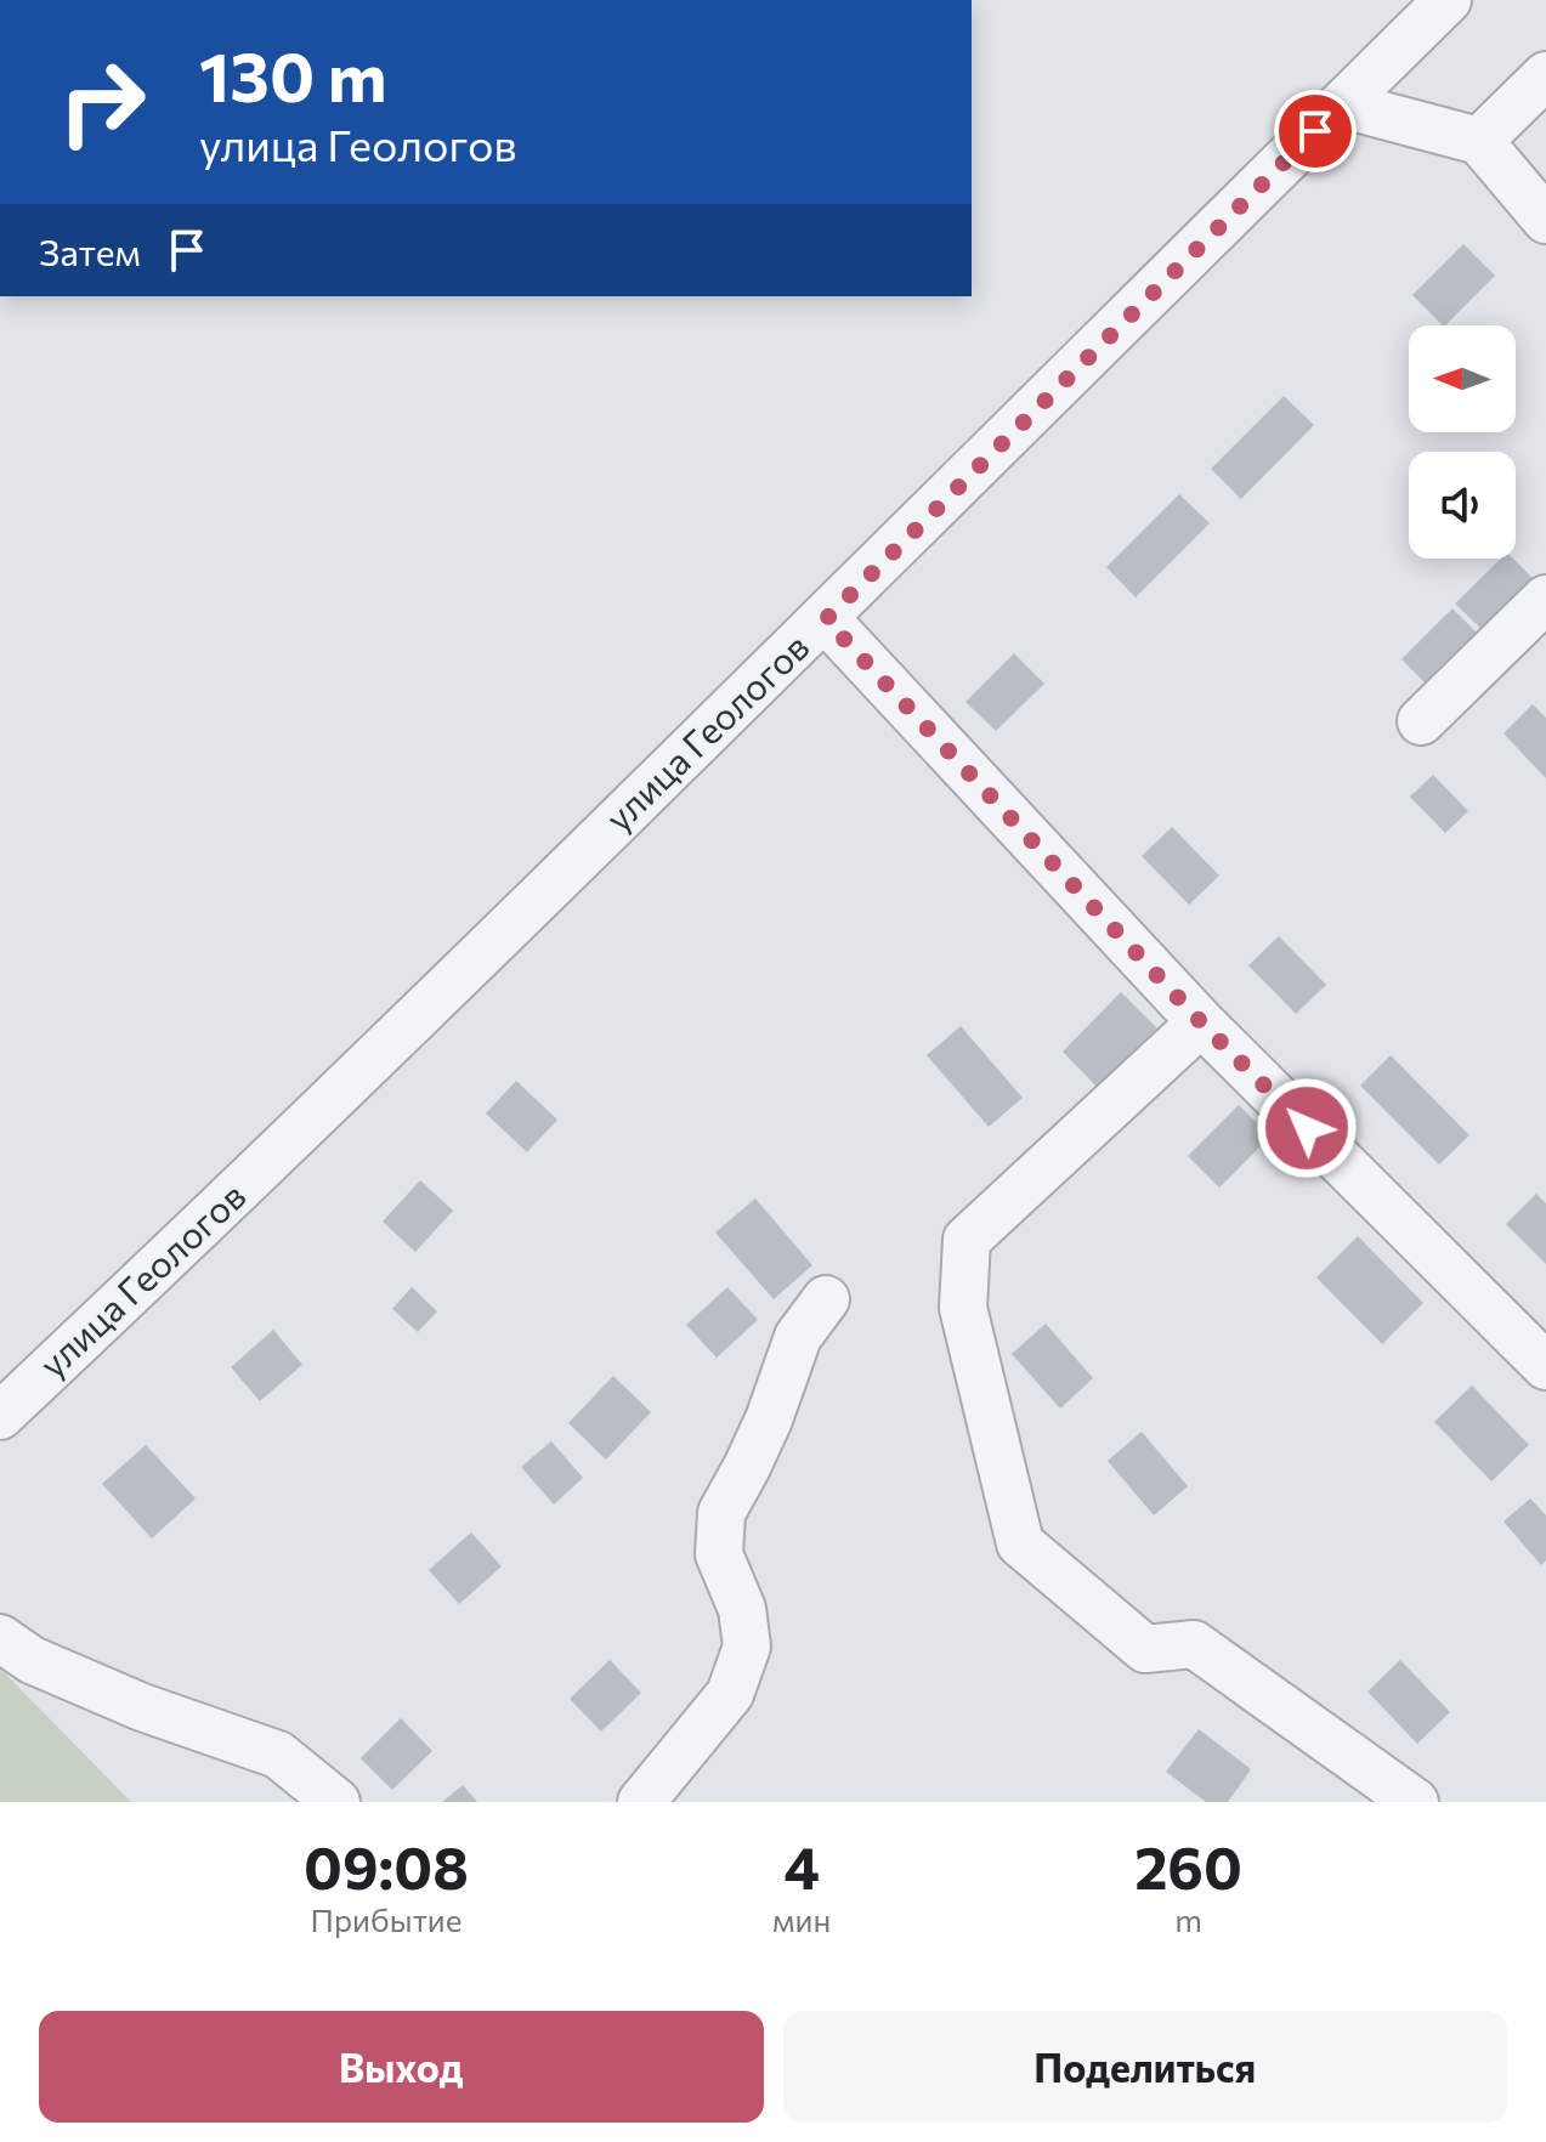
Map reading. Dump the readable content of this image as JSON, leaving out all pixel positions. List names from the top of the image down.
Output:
{
  "streets": {
    "street": ["улица Геологов"]
  },
  "north": "left",
  "page": {
    "turn": ["130 m", "улица Геологов"],
    "then": "Затем",
    "eta": [
      "09:08",
      "Прибытие",
      "4",
      "мин",
      "260",
      "m"
    ],
    "buttons": ["Выход", "Поделиться"]
  }
}
